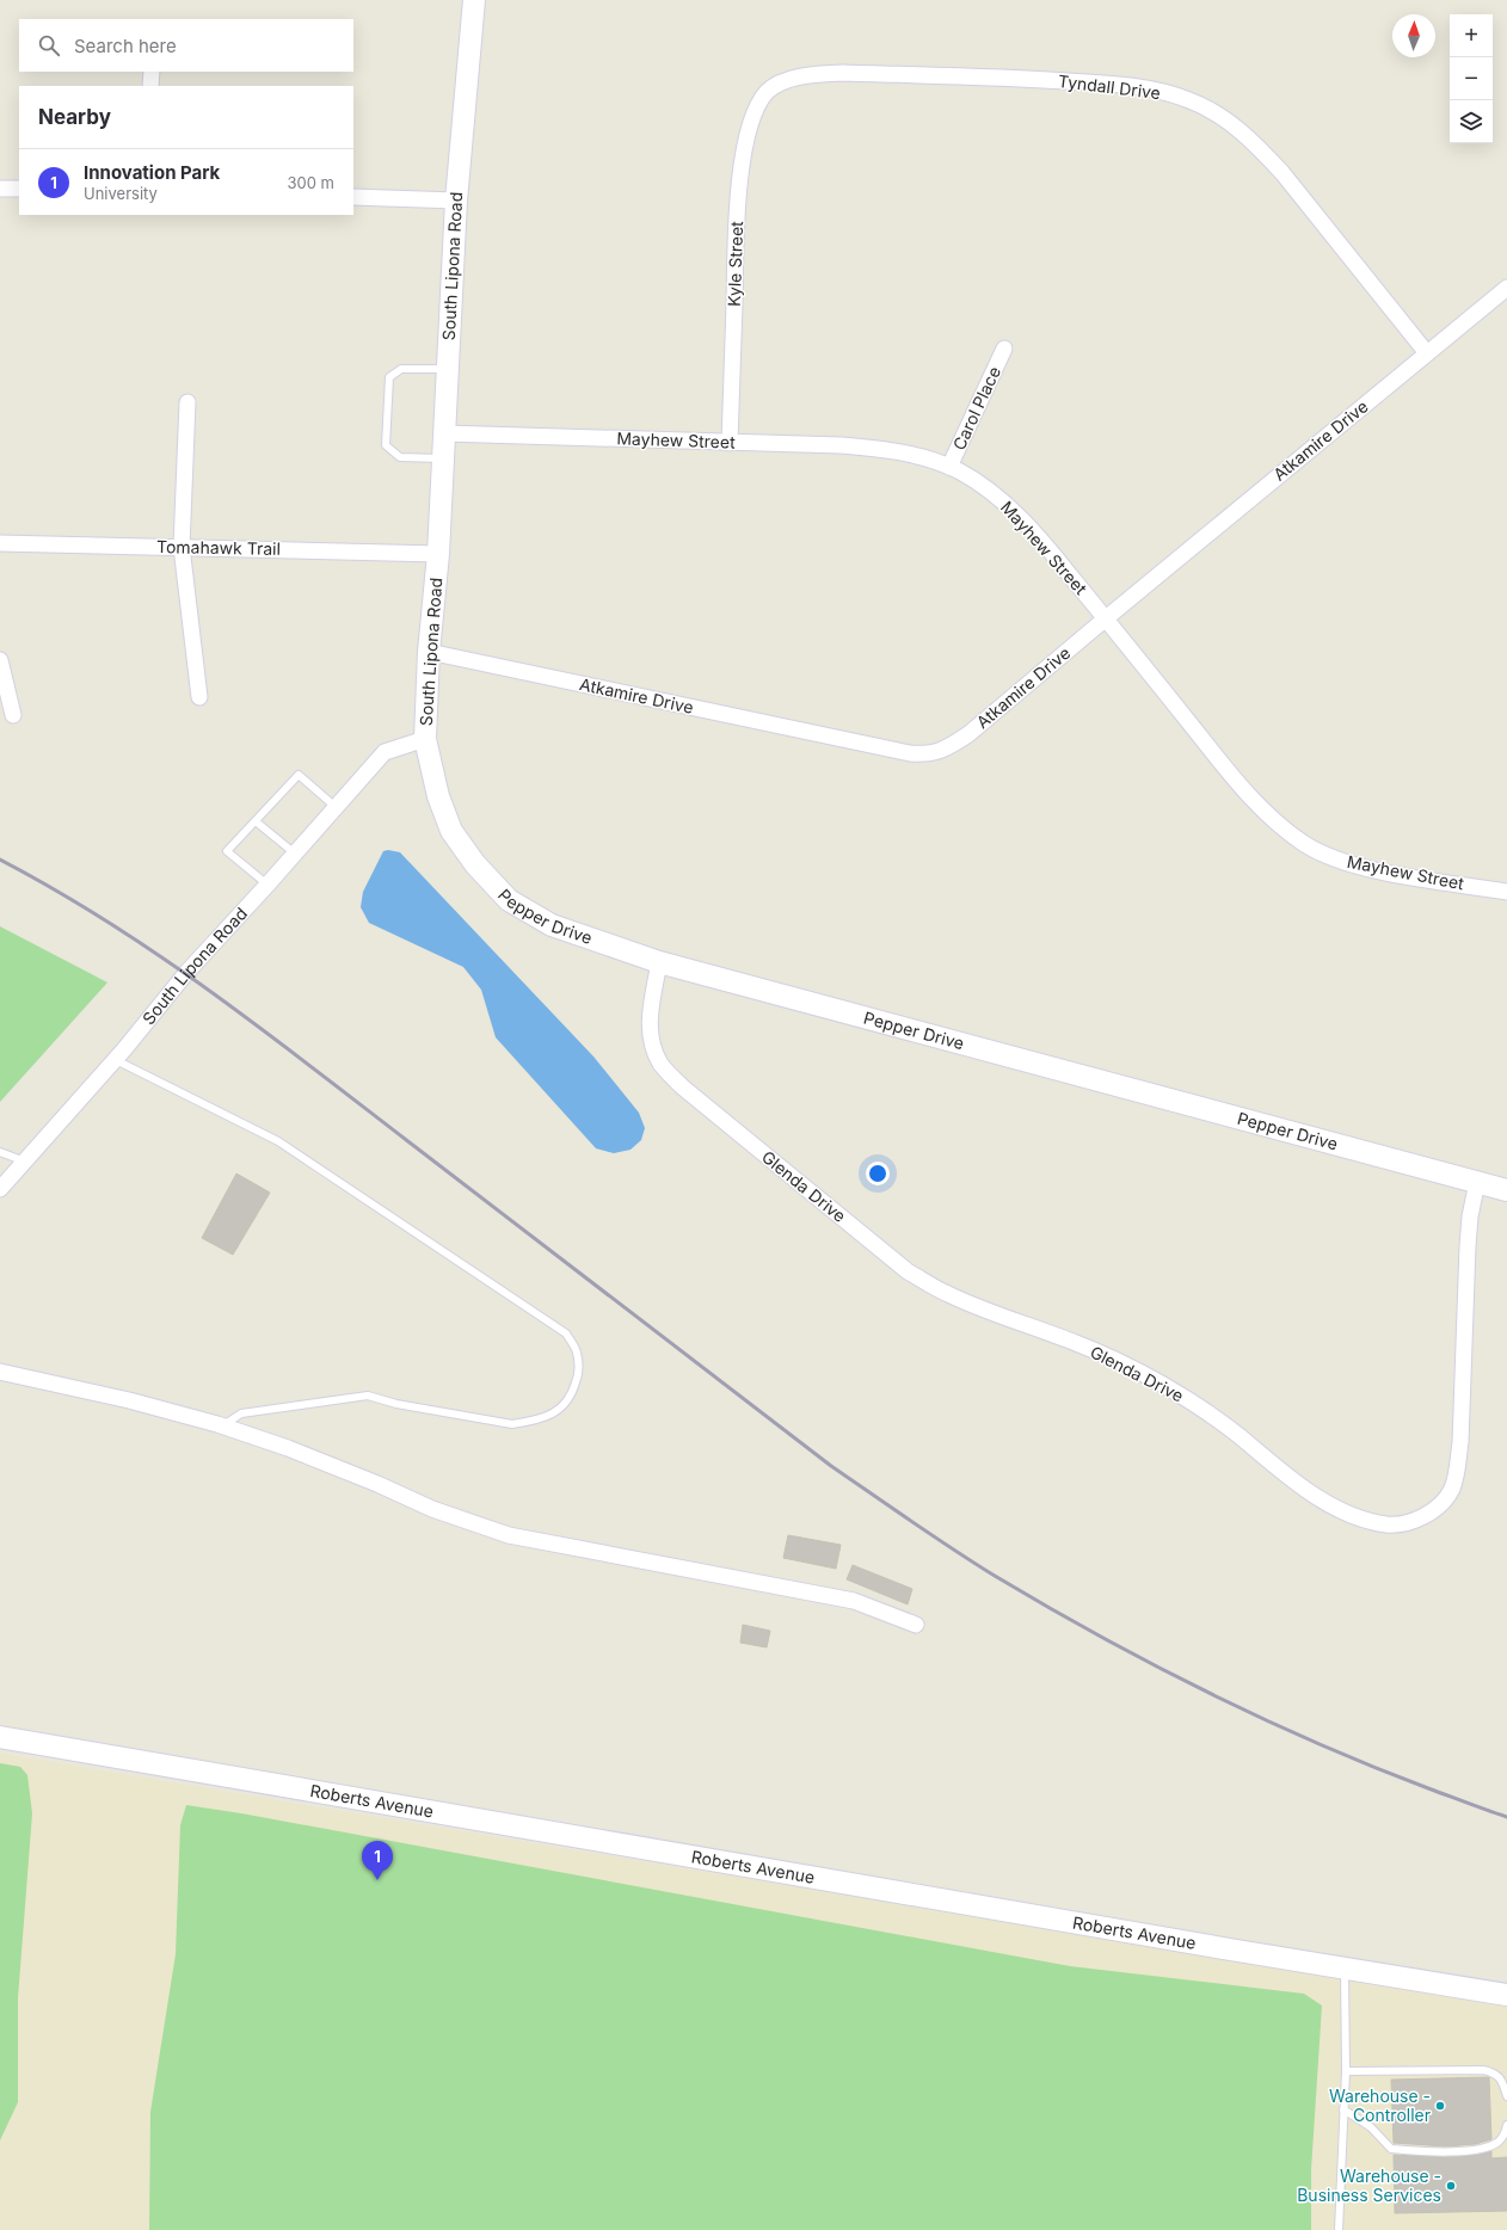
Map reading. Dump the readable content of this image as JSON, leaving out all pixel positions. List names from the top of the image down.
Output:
{
  "streets": {
    "street": [
      "Tyndall Drive",
      "Kyle Street",
      "South Lipona Road",
      "Carol Place",
      "Mayhew Street",
      "Atkamire Drive",
      "Tomahawk Trail",
      "Pepper Drive",
      "Glenda Drive",
      "Roberts Avenue"
    ]
  },
  "crossings": [
    ["Tyndall Drive", "Kyle Street"],
    ["Tyndall Drive", "Atkamire Drive"],
    ["Kyle Street", "Mayhew Street"],
    ["South Lipona Road", "Mayhew Street"],
    ["South Lipona Road", "Atkamire Drive"],
    ["South Lipona Road", "Tomahawk Trail"],
    ["South Lipona Road", "Pepper Drive"],
    ["Carol Place", "Mayhew Street"],
    ["Mayhew Street", "Atkamire Drive"],
    ["Pepper Drive", "Glenda Drive"]
  ],
  "places": ["Warehouse - Controller", "Warehouse - Business Services"],
  "north": "top",
  "page": {
    "map_buttons": ["+", "−"],
    "search": "Search here",
    "heading": "Nearby",
    "list": [
      {
        "mark": "1",
        "name": "Innovation Park",
        "note": "University",
        "value": "300 m"
      }
    ],
    "pins": "1"
  }
}
